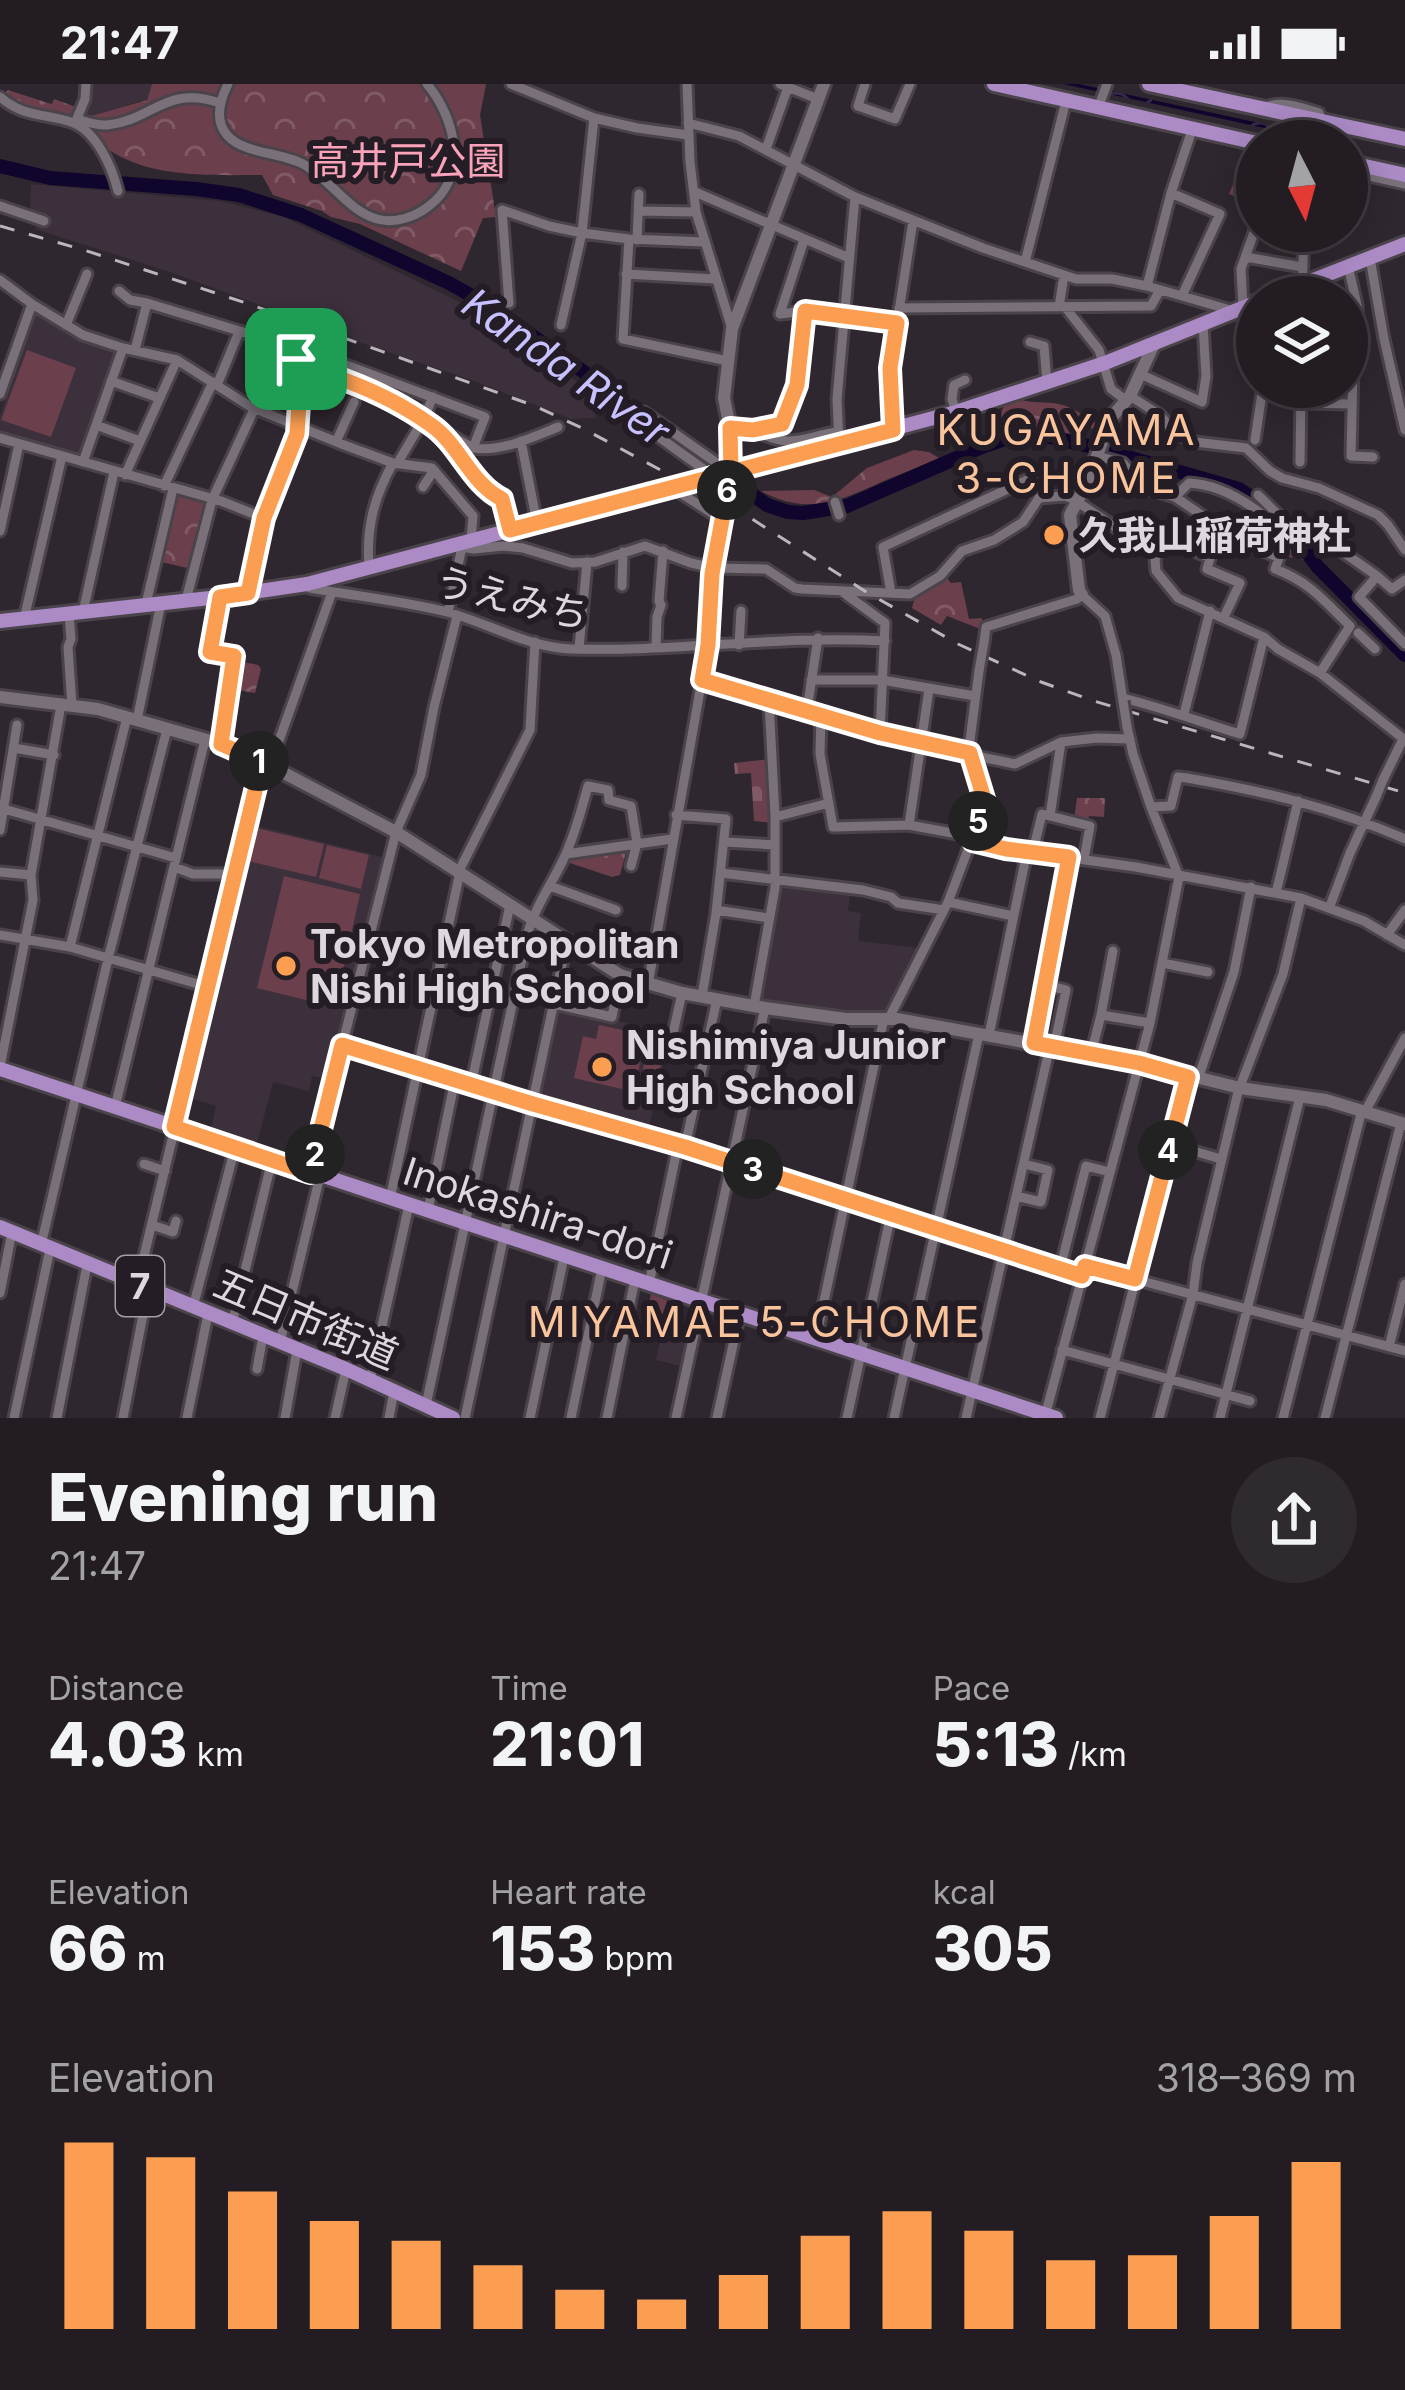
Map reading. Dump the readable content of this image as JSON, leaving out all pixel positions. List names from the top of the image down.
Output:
{
  "streets": {
    "main road": ["Inokashira-dori", "7", "五日市街道"],
    "street": ["うえみち"]
  },
  "districts": ["KUGAYAMA 3-CHOME", "MIYAMAE 5-CHOME"],
  "water": ["Kanda River"],
  "parks": ["高井戸公園"],
  "places": ["久我山稲荷神社", "Tokyo Metropolitan Nishi High School", "Nishimiya Junior High School"],
  "north": "bottom",
  "page": {
    "status": "21:47",
    "pins": [
      "6",
      "1",
      "5",
      "4",
      "2",
      "3"
    ],
    "heading": ["Evening run", "21:47"],
    "stats": [
      ["Distance", "4.03 km"],
      ["Time", "21:01"],
      ["Pace", "5:13 /km"],
      ["Elevation", "66 m"],
      ["Heart rate", "153 bpm"],
      ["kcal", "305"]
    ],
    "chart": ["Elevation", "318–369 m"]
  }
}
